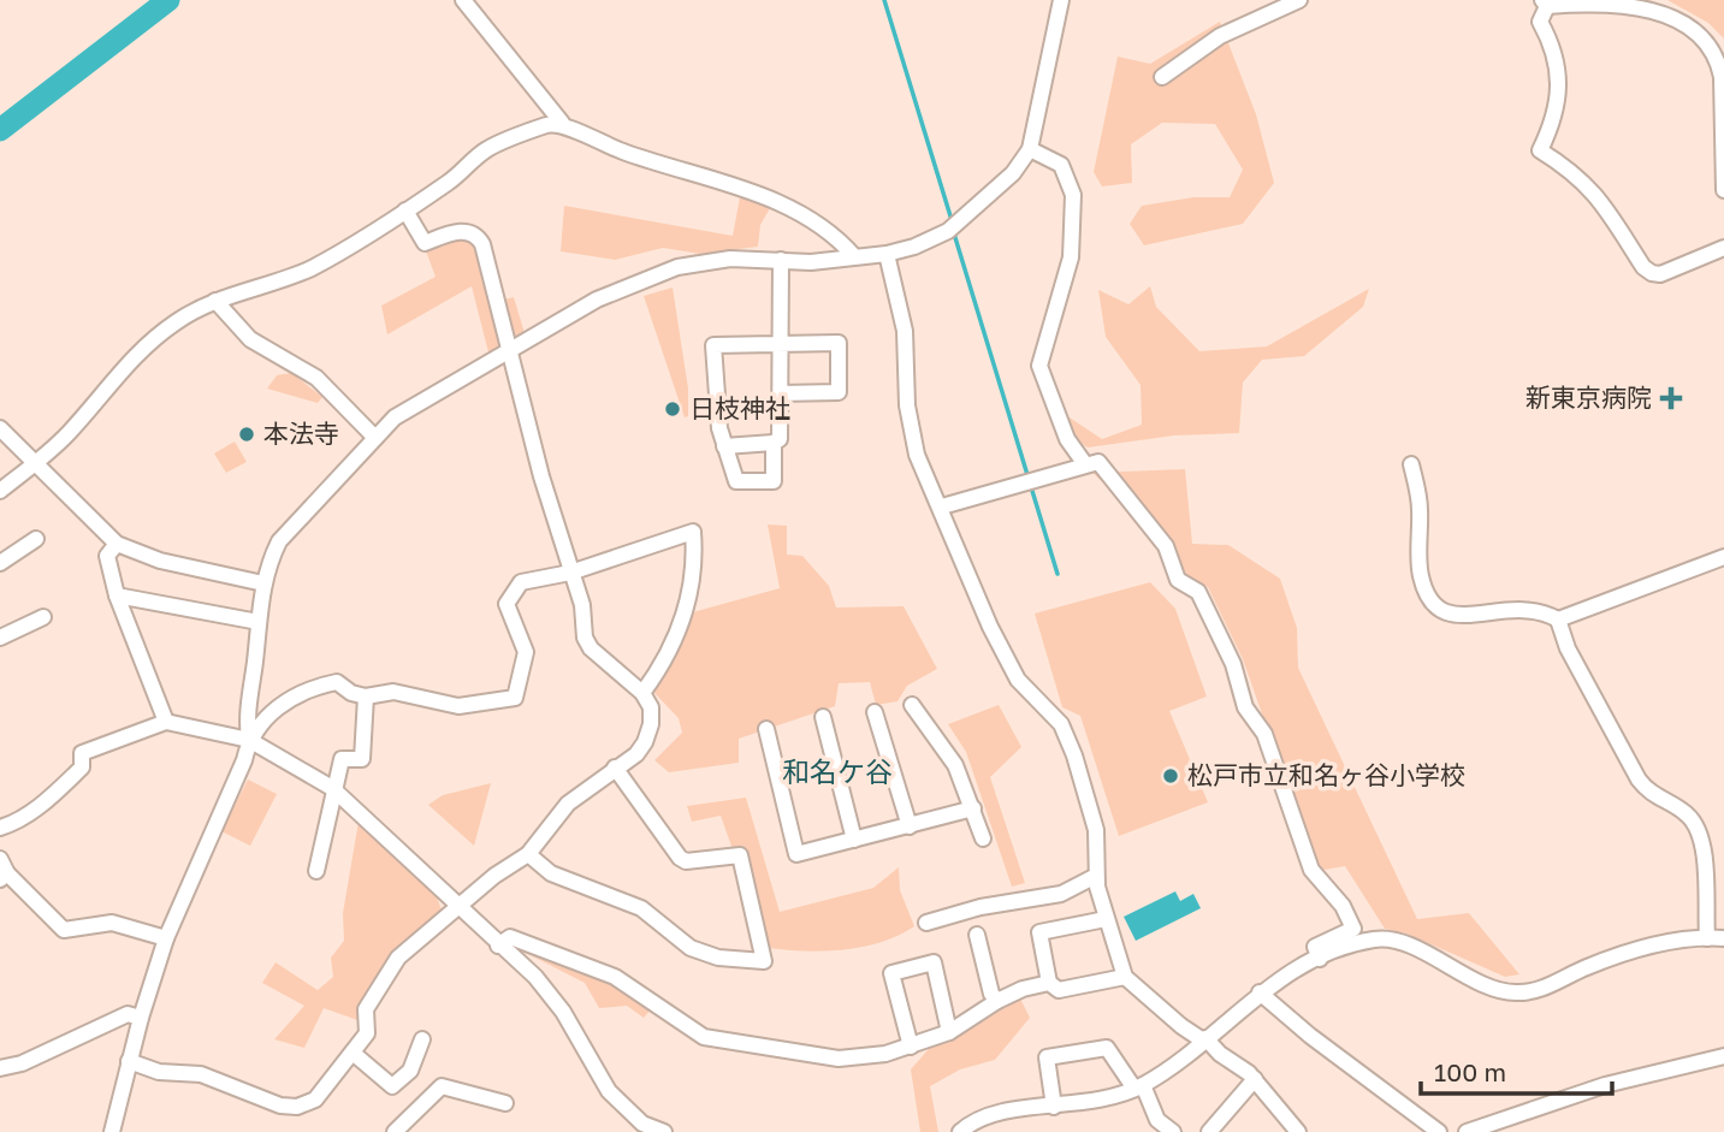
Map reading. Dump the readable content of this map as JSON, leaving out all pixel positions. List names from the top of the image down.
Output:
{
  "districts": ["和名ケ谷"],
  "places": {
    "health": ["新東京病院"],
    "other": ["日枝神社", "本法寺", "松戸市立和名ヶ谷小学校"]
  },
  "scale_bar": "100 m"
}
